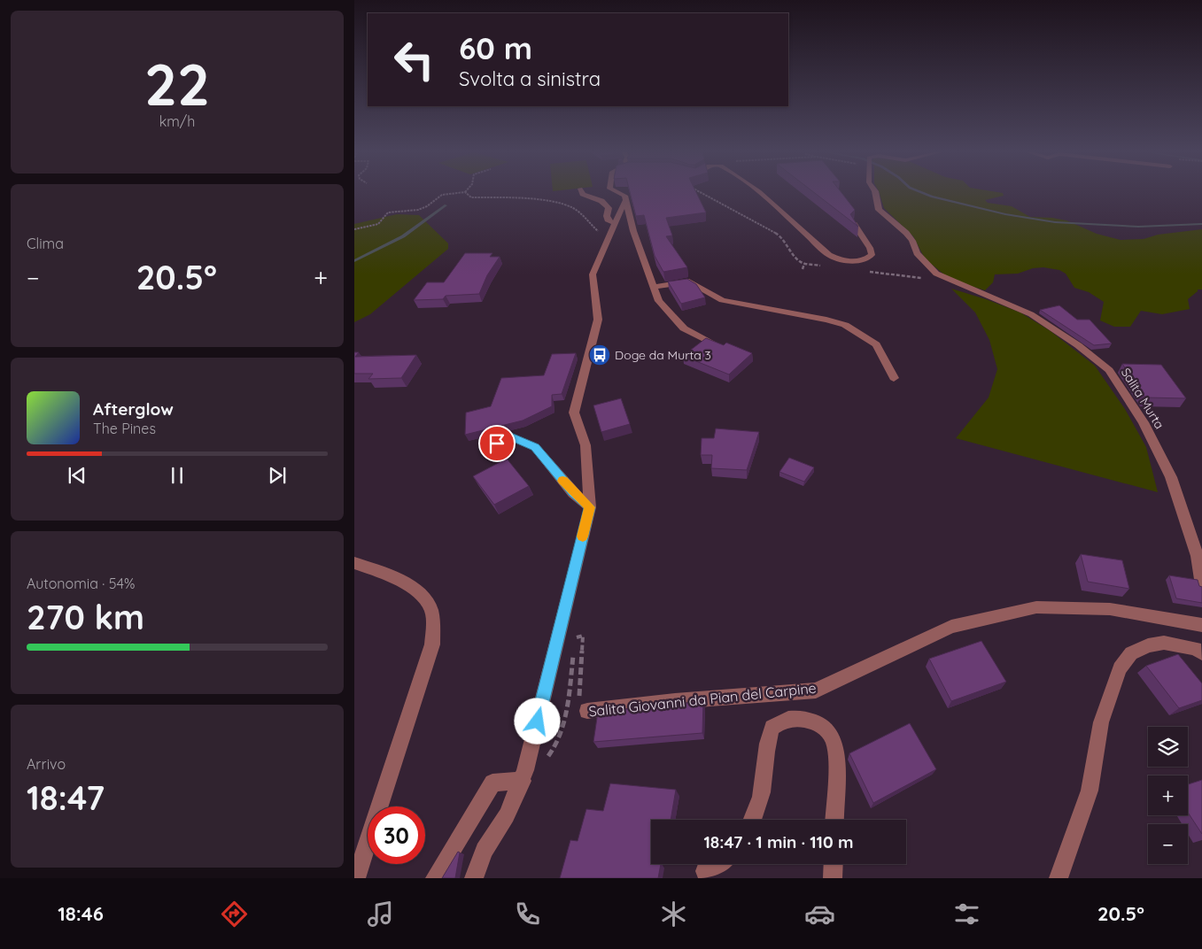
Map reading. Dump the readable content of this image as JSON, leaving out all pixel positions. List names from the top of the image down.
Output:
{
  "streets": {
    "street": ["Salita Murta", "Salita Giovanni da Pian del Carpine"]
  },
  "places": {
    "bus stop": ["Doge da Murta 3"]
  },
  "page": {
    "tile": [
      ["22", "km/h"],
      "Clima",
      ["Autonomia · 54%", "270 km"],
      ["Arrivo", "18:47"]
    ],
    "turn": ["60 m", "Svolta a sinistra"],
    "heat": ["−", "20.5°", "+"],
    "song": ["Afterglow", "The Pines"],
    "map_buttons": ["+", "−"],
    "limit": "30",
    "trip": "18:47 · 1 min · 110 m",
    "tabs": ["18:46", "20.5°"]
  }
}
